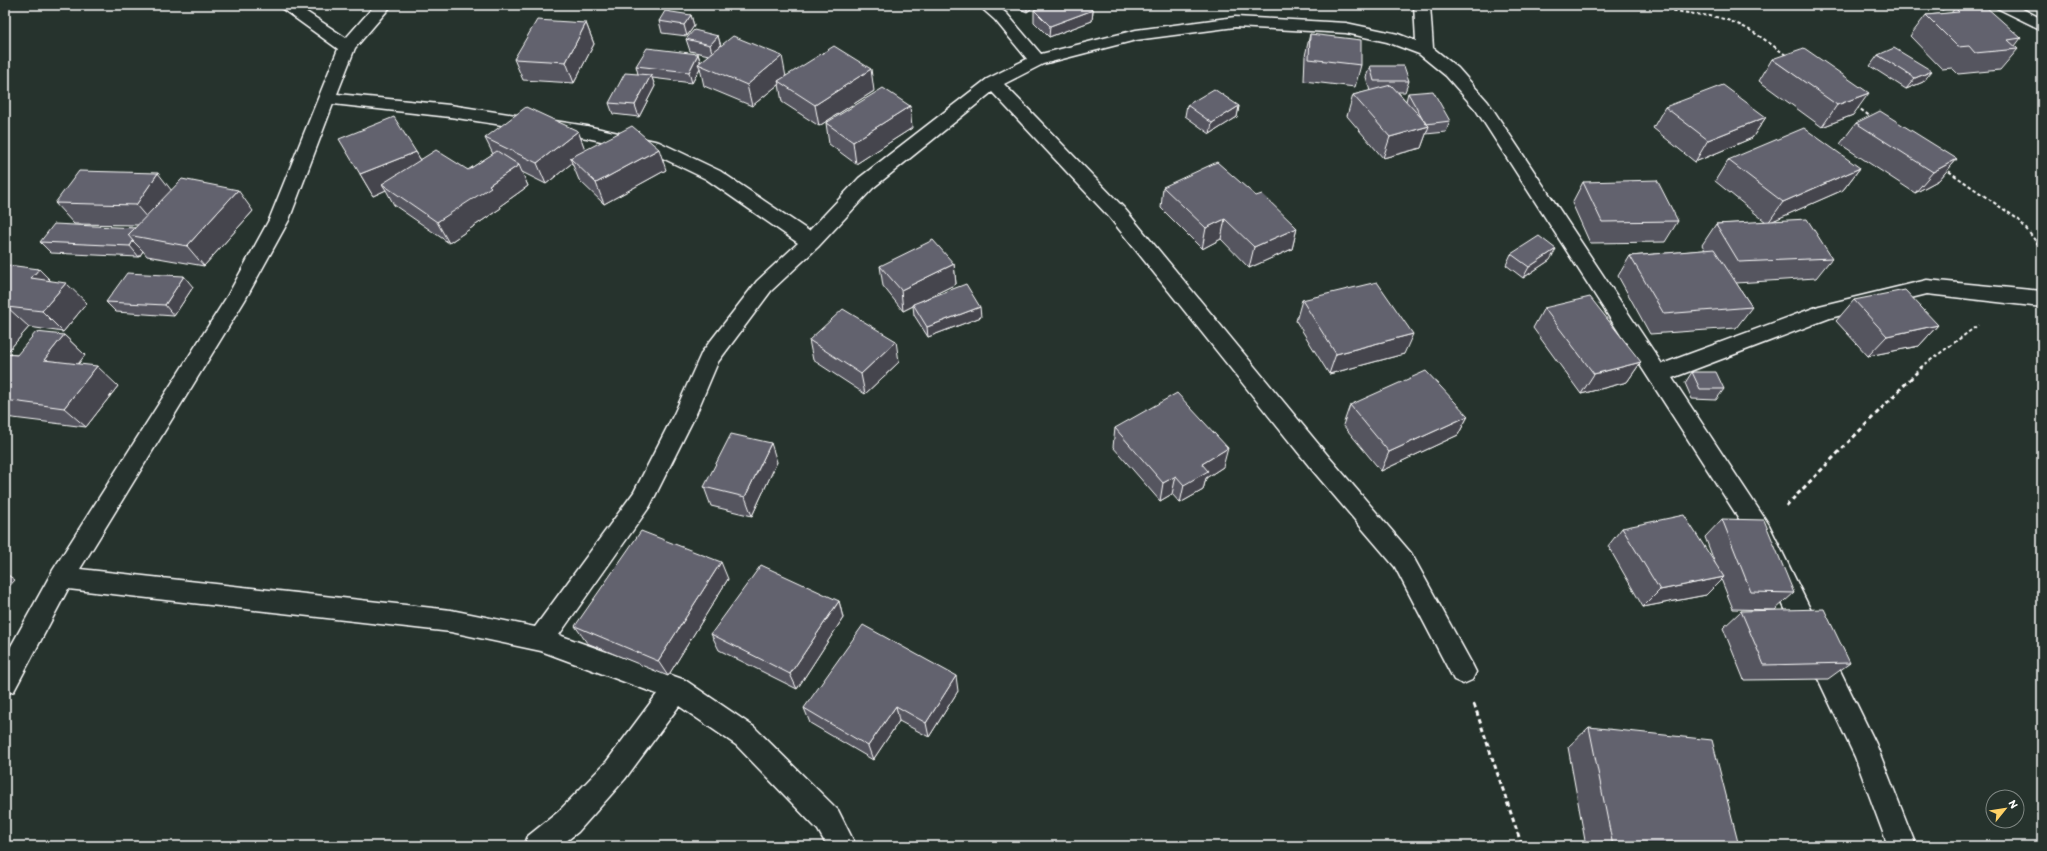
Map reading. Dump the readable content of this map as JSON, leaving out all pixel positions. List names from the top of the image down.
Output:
{
  "north": "top right"
}
